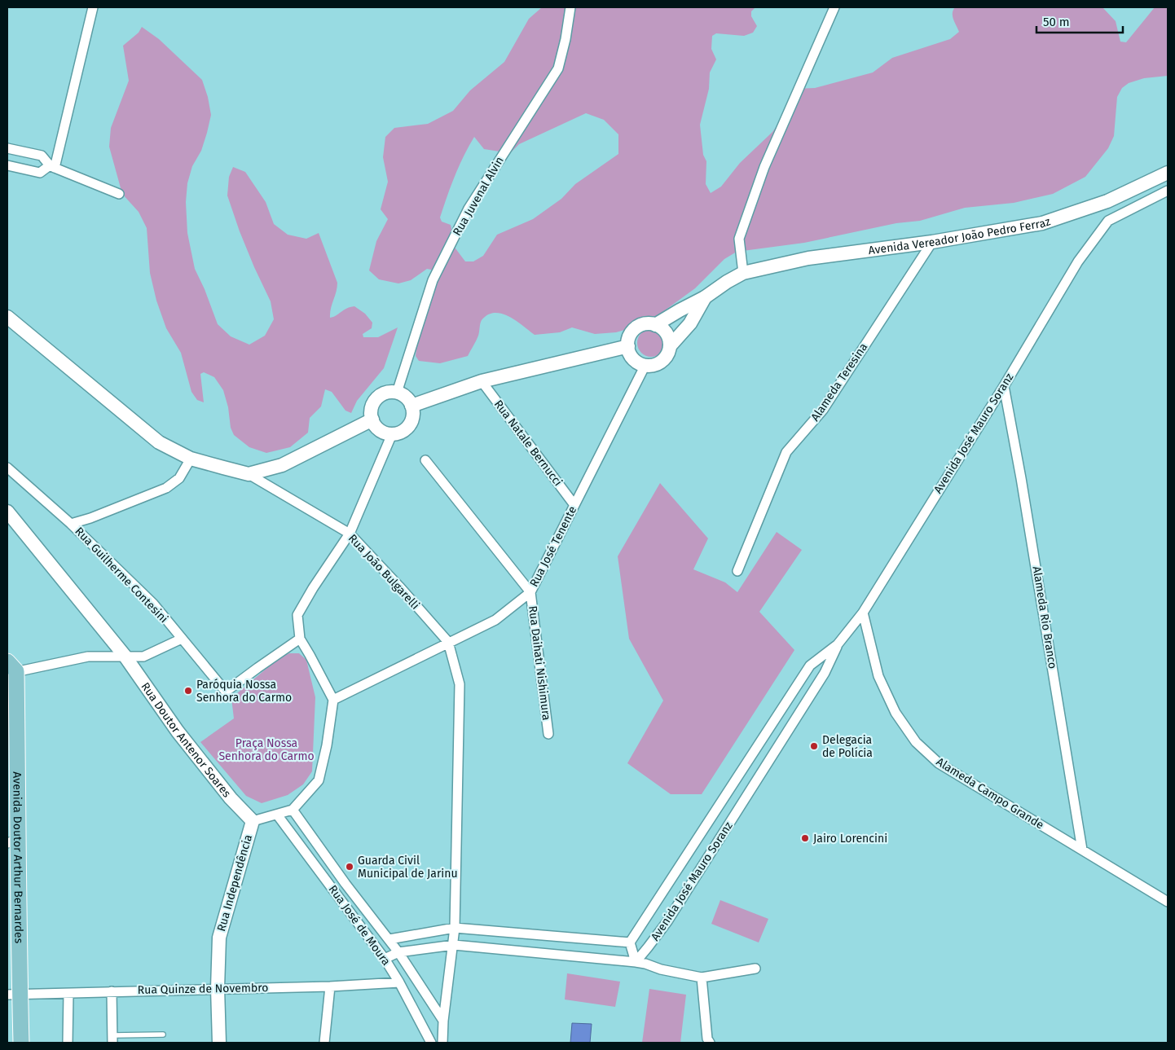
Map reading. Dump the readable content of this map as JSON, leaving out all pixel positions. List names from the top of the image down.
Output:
{
  "streets": {
    "main road": [
      "Avenida Vereador João Pedro Ferraz",
      "Rua Doutor Antenor Soares",
      "Avenida Doutor Arthur Bernardes",
      "Rua Independência"
    ],
    "street": [
      "Rua Juvenal Alvin",
      "Alameda Teresina",
      "Avenida José Mauro Soranz",
      "Rua Natale Bernucci",
      "Rua José Tenente",
      "Rua João Bulgarelli",
      "Rua Guilherme Contesini",
      "Alameda Rio Branco",
      "Rua Daihati Nishimura",
      "Alameda Campo Grande",
      "Rua José de Moura",
      "Rua Quinze de Novembro"
    ]
  },
  "crossings": [
    ["Avenida Vereador João Pedro Ferraz", "Alameda Teresina"],
    ["Avenida Vereador João Pedro Ferraz", "Rua José Tenente"],
    ["Avenida José Mauro Soranz", "Alameda Rio Branco"],
    ["Avenida José Mauro Soranz", "Alameda Campo Grande"],
    ["Rua Natale Bernucci", "Rua José Tenente"],
    ["Rua José Tenente", "Rua João Bulgarelli"],
    ["Rua José Tenente", "Rua Daihati Nishimura"],
    ["Alameda Rio Branco", "Alameda Campo Grande"],
    ["Rua Doutor Antenor Soares", "Rua Independência"],
    ["Avenida Doutor Arthur Bernardes", "Rua Quinze de Novembro"],
    ["Rua Independência", "Rua Quinze de Novembro"],
    ["Rua José de Moura", "Rua Quinze de Novembro"]
  ],
  "parks": ["Praça Nossa Senhora do Carmo"],
  "places": [
    "Paróquia Nossa Senhora do Carmo",
    "Delegacia de Polícia",
    "Jairo Lorencini",
    "Guarda Civil Municipal de Jarinu"
  ],
  "scale_bar": "50 m"
}
